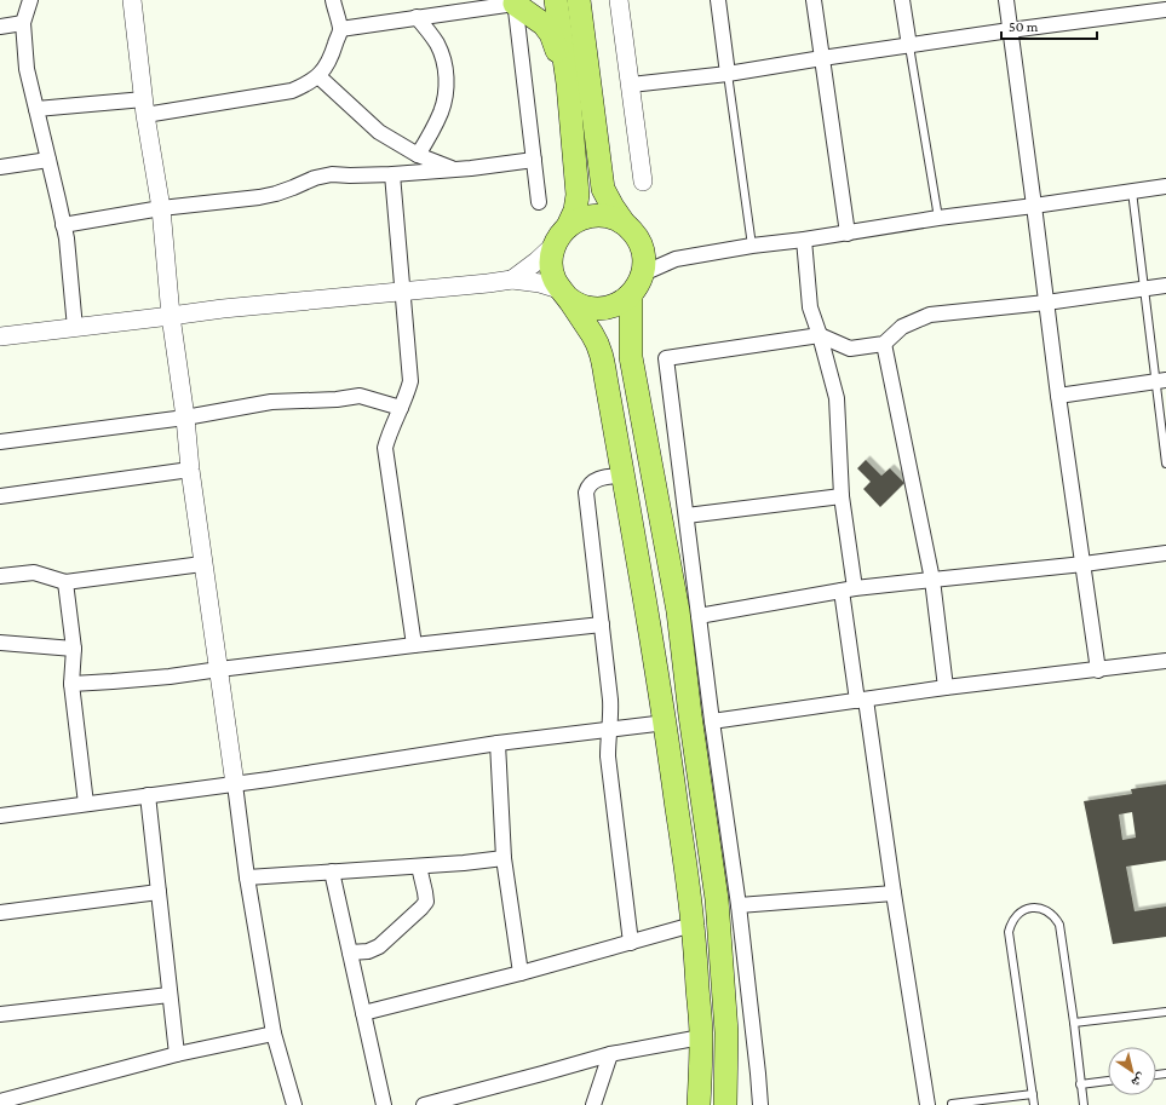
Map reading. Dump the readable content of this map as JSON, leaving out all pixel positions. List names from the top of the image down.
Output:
{
  "scale_bar": "50 m",
  "north": "bottom right"
}
